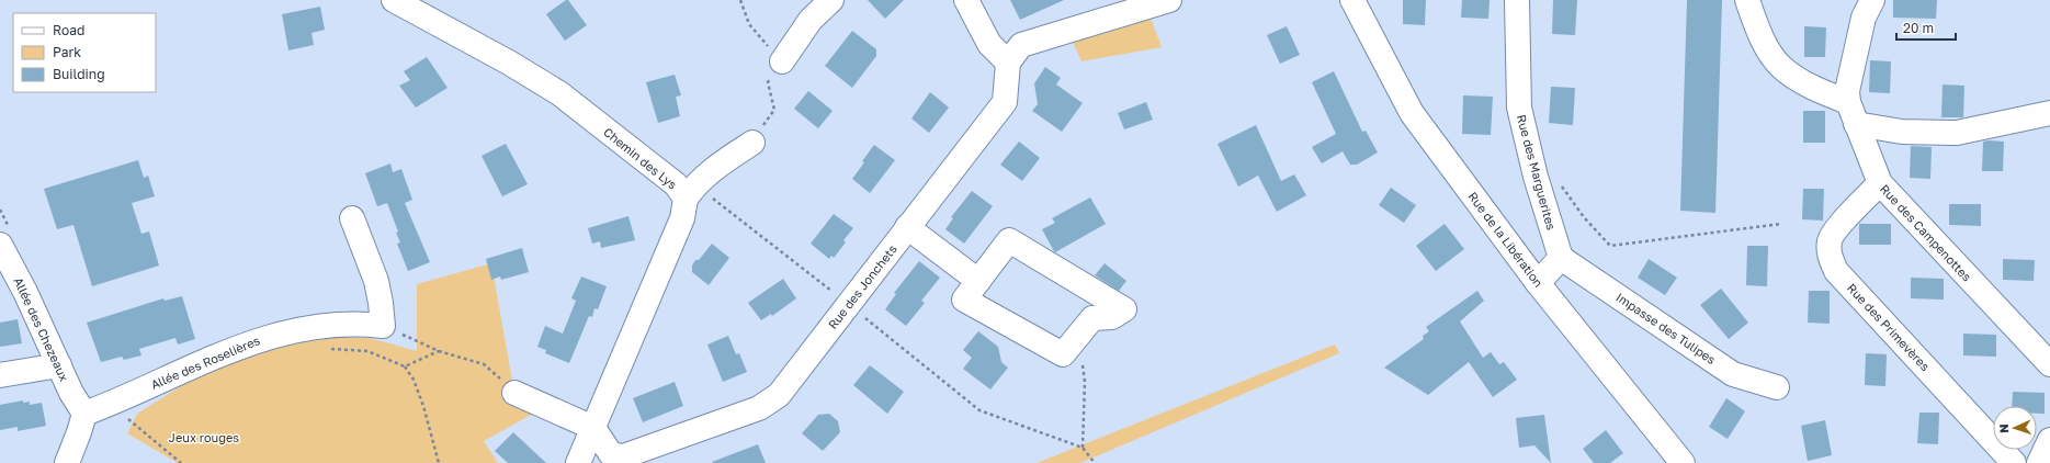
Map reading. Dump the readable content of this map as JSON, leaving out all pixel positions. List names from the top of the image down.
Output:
{
  "streets": {
    "street": [
      "Chemin des Lys",
      "Rue des Marguerites",
      "Rue des Campenottes",
      "Rue de la Libération",
      "Rue des Jonchets",
      "Rue des Primevères",
      "Impasse des Tulipes",
      "Allée des Chezeaux",
      "Allée des Roselières"
    ]
  },
  "crossings": [
    ["Chemin des Lys", "Rue des Jonchets"],
    ["Rue des Marguerites", "Impasse des Tulipes"],
    ["Rue des Campenottes", "Rue des Primevères"],
    ["Allée des Chezeaux", "Allée des Roselières"]
  ],
  "parks": ["Jeux rouges"],
  "legend": ["Road", "Park", "Building"],
  "scale_bar": "20 m",
  "north": "left"
}
